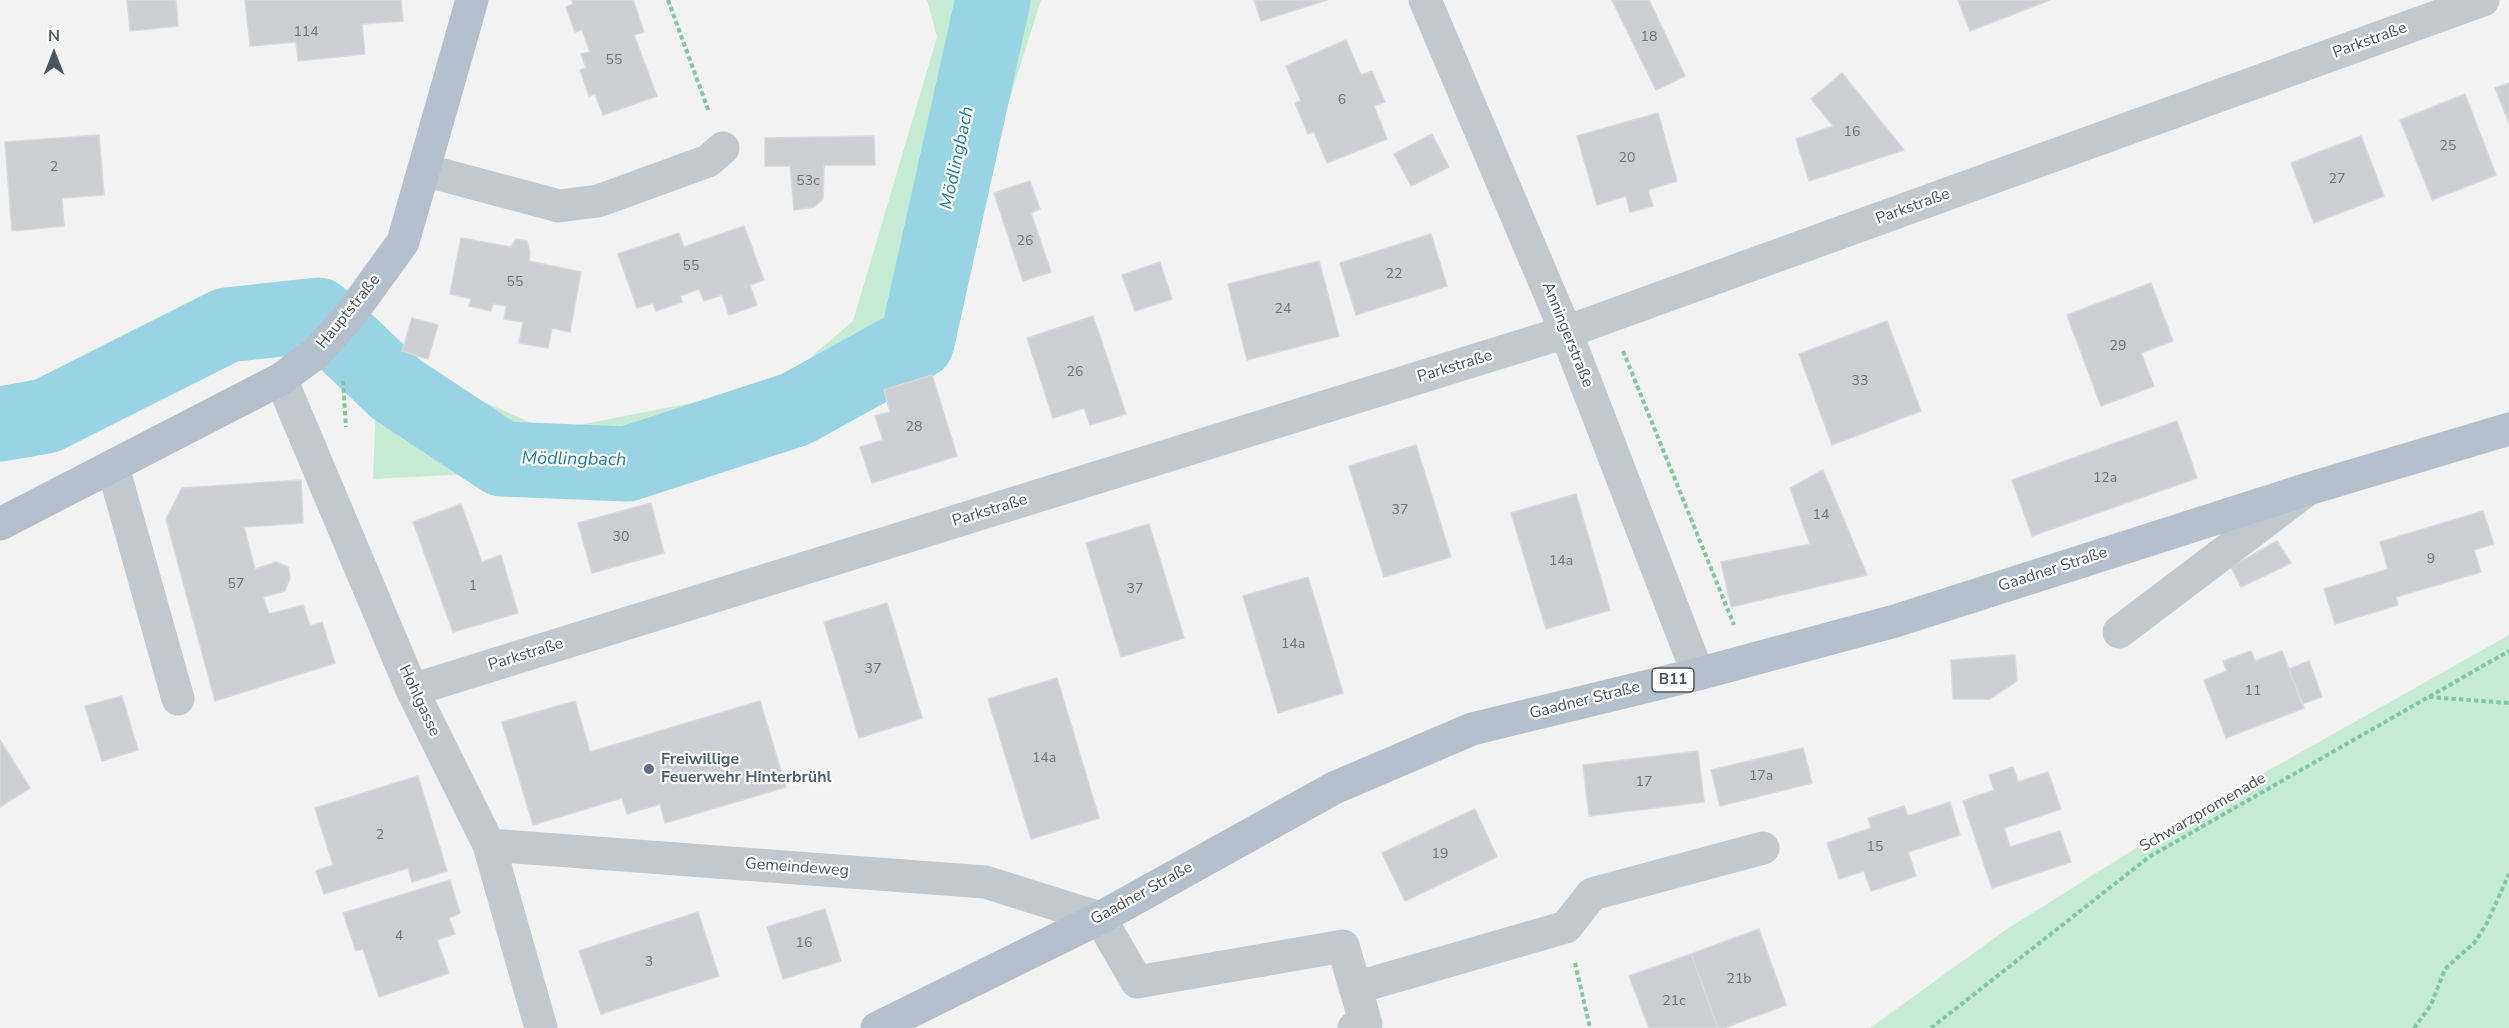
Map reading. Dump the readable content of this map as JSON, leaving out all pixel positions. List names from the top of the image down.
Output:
{
  "streets": {
    "main road": ["Hauptstraße", "Gaadner Straße", "B11"],
    "street": [
      "Parkstraße",
      "Anningerstraße",
      "Hohlgasse",
      "Gemeindeweg"
    ],
    "path": ["Schwarzpromenade"]
  },
  "crossings": [
    ["Parkstraße", "Anningerstraße"],
    ["Parkstraße", "Hohlgasse"],
    ["Hauptstraße", "Hohlgasse"],
    ["Anningerstraße", "Gaadner Straße"],
    ["Gaadner Straße", "Gemeindeweg"],
    ["Hohlgasse", "Gemeindeweg"]
  ],
  "water": ["Mödlingbach"],
  "places": ["Freiwillige Feuerwehr Hinterbrühl"],
  "house_numbers": [
    "114",
    "18",
    "55",
    "6",
    "16",
    "25",
    "20",
    "2",
    "27",
    "53c",
    "26",
    "55",
    "22",
    "55",
    "24",
    "29",
    "26",
    "33",
    "28",
    "12a",
    "37",
    "14",
    "30",
    "9",
    "14a",
    "57",
    "1",
    "37",
    "14a",
    "37",
    "11",
    "14a",
    "17a",
    "17",
    "2",
    "15",
    "19",
    "4",
    "16",
    "3",
    "21b",
    "21c"
  ],
  "north": "top"
}
